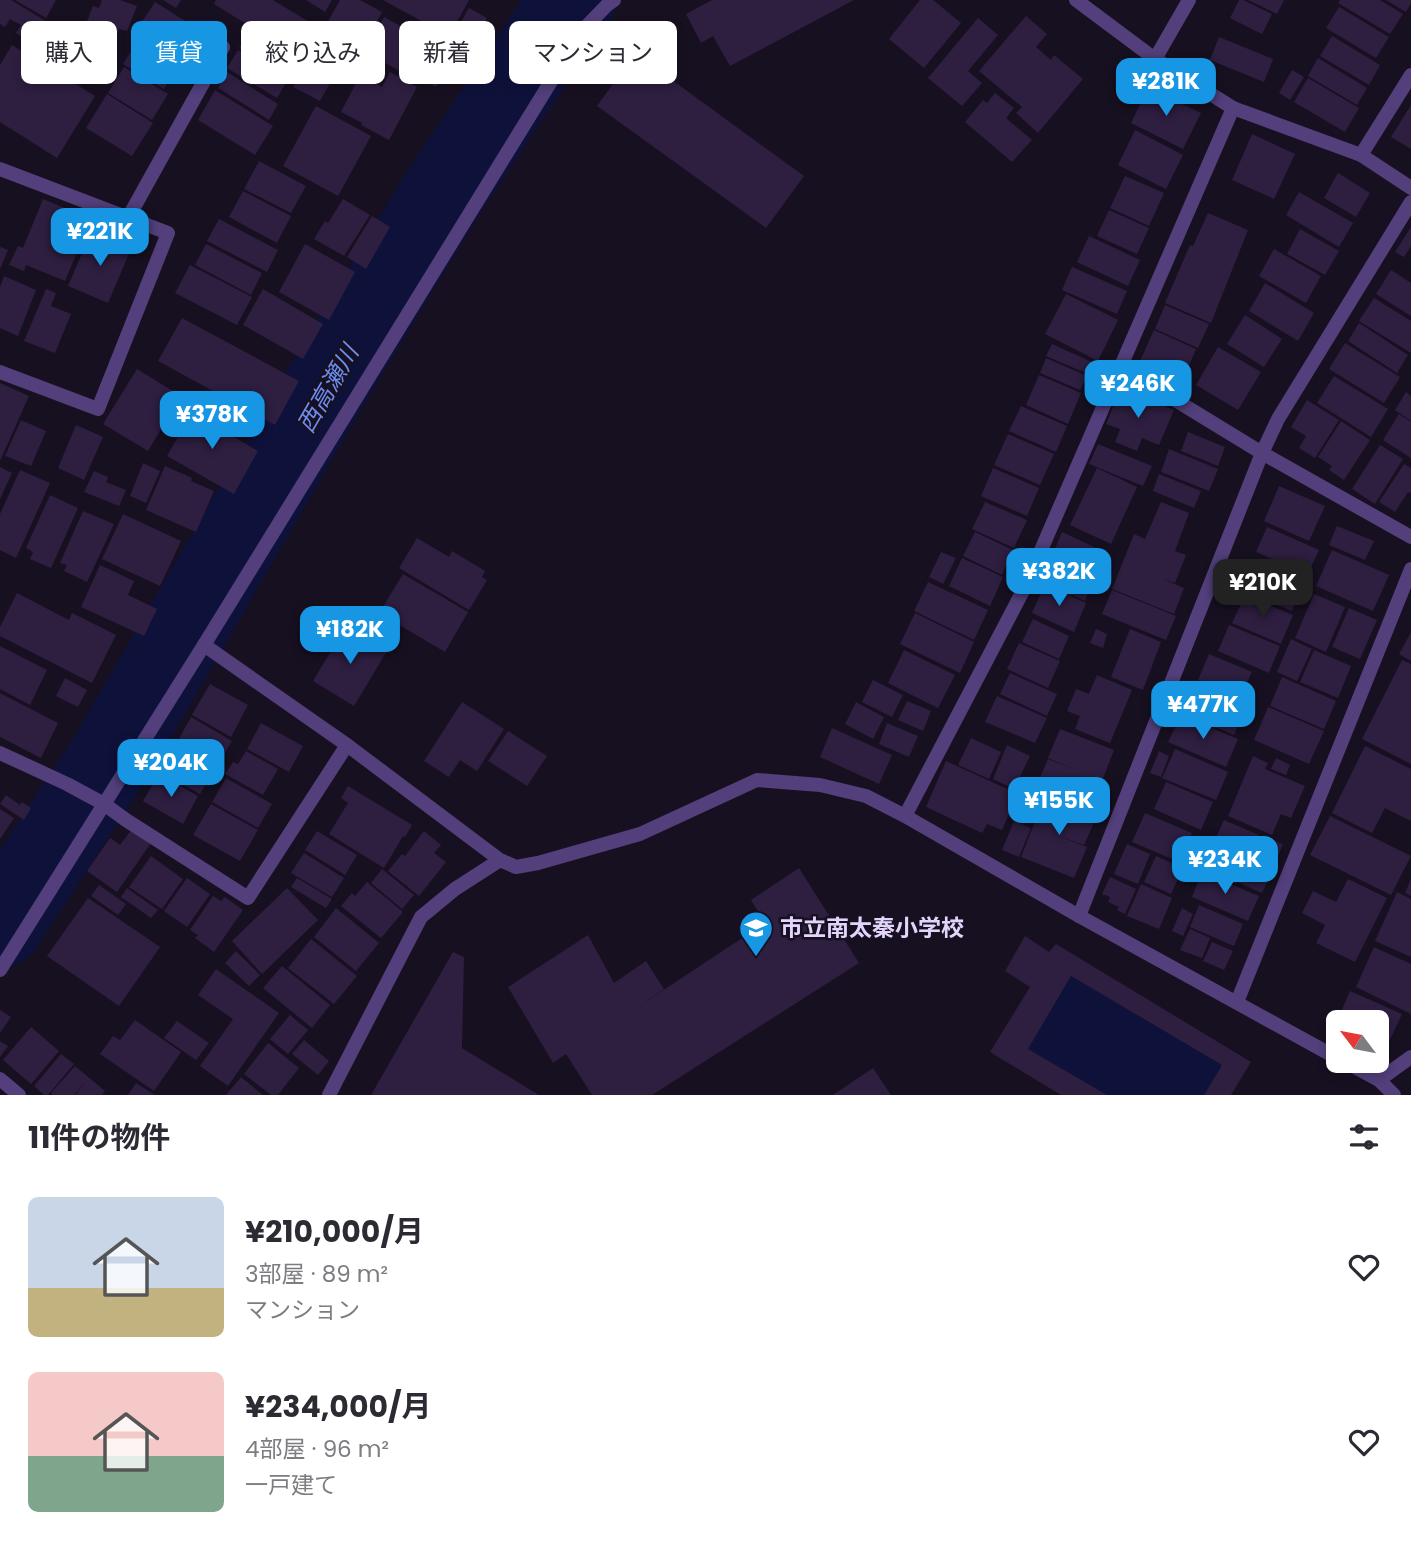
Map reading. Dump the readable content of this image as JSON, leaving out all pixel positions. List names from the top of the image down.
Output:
{
  "water": ["西高瀬川"],
  "places": {
    "school or university": ["市立南太秦小学校"]
  },
  "north": "top left",
  "page": {
    "chip": [
      "購入",
      "賃貸",
      "絞り込み",
      "新着",
      "マンション"
    ],
    "price": [
      "¥281K",
      "¥221K",
      "¥246K",
      "¥378K",
      "¥382K",
      "¥210K",
      "¥182K",
      "¥477K",
      "¥204K",
      "¥155K",
      "¥234K"
    ],
    "heading": "11件の物件",
    "list": [
      {
        "name": "¥210,000/月",
        "note": "3部屋 · 89 m² · マンション"
      },
      {
        "name": "¥234,000/月",
        "note": "4部屋 · 96 m² · 一戸建て"
      }
    ]
  }
}
